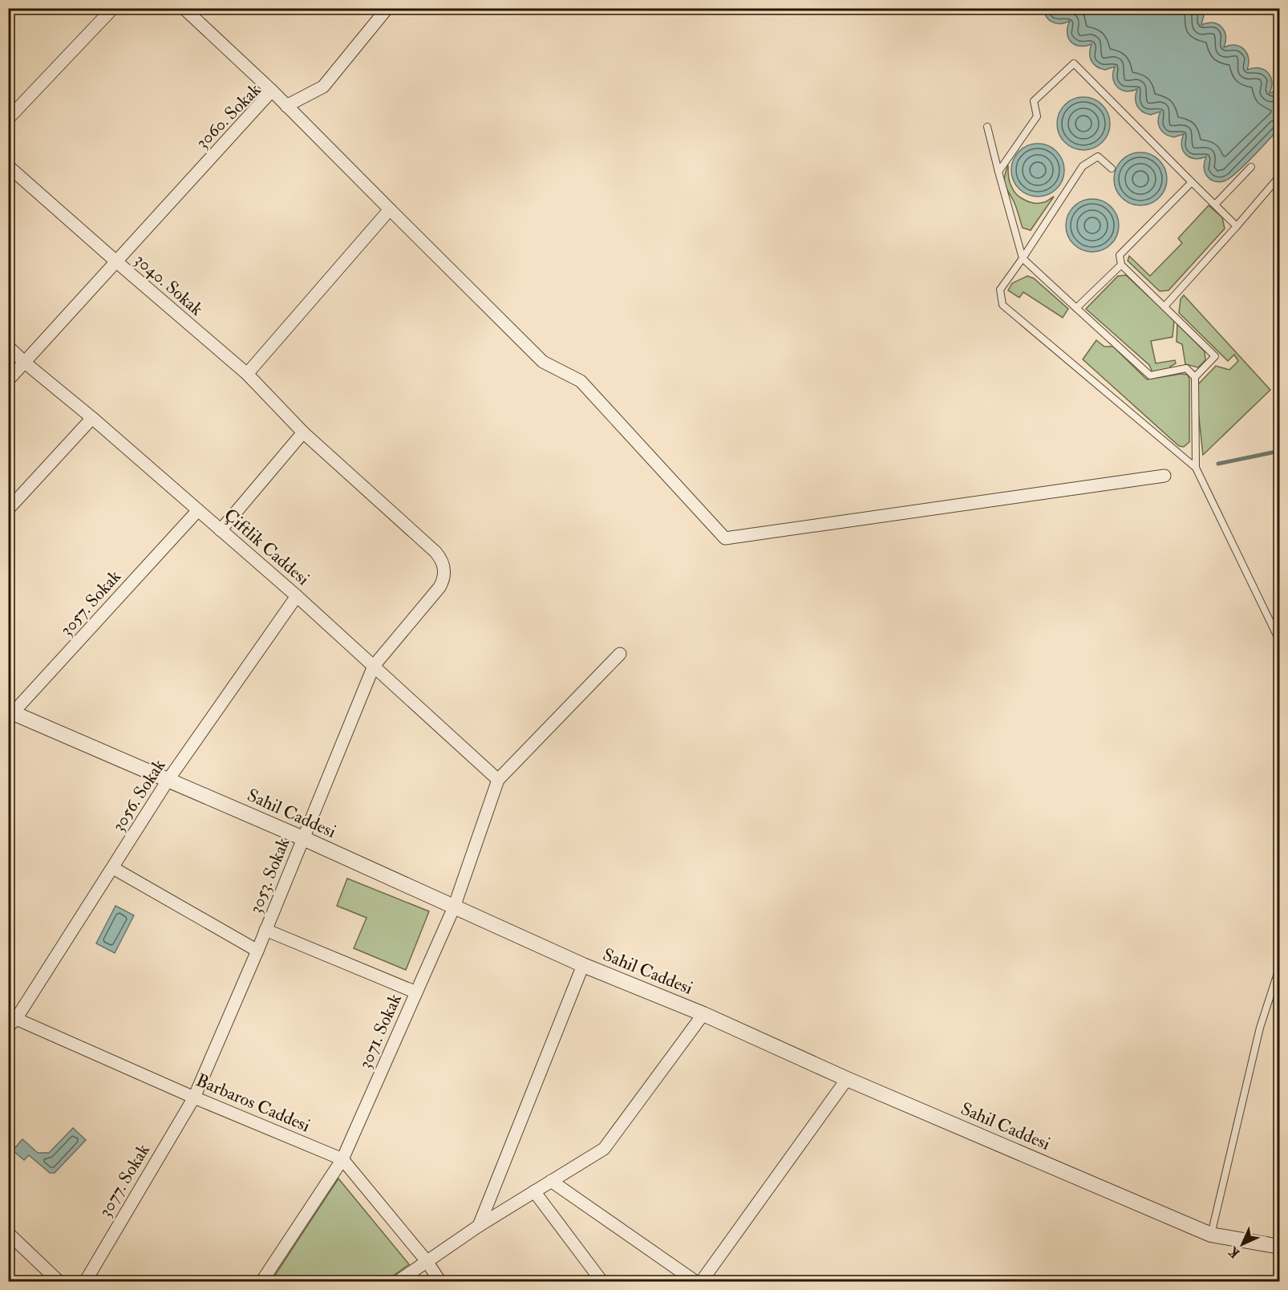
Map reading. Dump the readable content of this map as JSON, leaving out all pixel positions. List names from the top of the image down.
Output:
{
  "streets": {
    "street": [
      "3060. Sokak",
      "3040. Sokak",
      "Çiftlik Caddesi",
      "3057. Sokak",
      "3056. Sokak",
      "Sahil Caddesi",
      "3053. Sokak",
      "3071. Sokak",
      "Barbaros Caddesi",
      "3077. Sokak"
    ]
  },
  "crossings": [
    ["3060. Sokak", "3040. Sokak"],
    ["3060. Sokak", "Çiftlik Caddesi"],
    ["3040. Sokak", "3053. Sokak"],
    ["Çiftlik Caddesi", "3057. Sokak"],
    ["Çiftlik Caddesi", "3056. Sokak"],
    ["Çiftlik Caddesi", "3053. Sokak"],
    ["Çiftlik Caddesi", "3071. Sokak"],
    ["3057. Sokak", "Sahil Caddesi"],
    ["3056. Sokak", "Sahil Caddesi"],
    ["3056. Sokak", "Barbaros Caddesi"],
    ["Sahil Caddesi", "3053. Sokak"],
    ["Sahil Caddesi", "3071. Sokak"],
    ["3053. Sokak", "Barbaros Caddesi"],
    ["3053. Sokak", "3077. Sokak"],
    ["3071. Sokak", "Barbaros Caddesi"],
    ["Barbaros Caddesi", "3077. Sokak"]
  ],
  "north": "bottom left"
}
